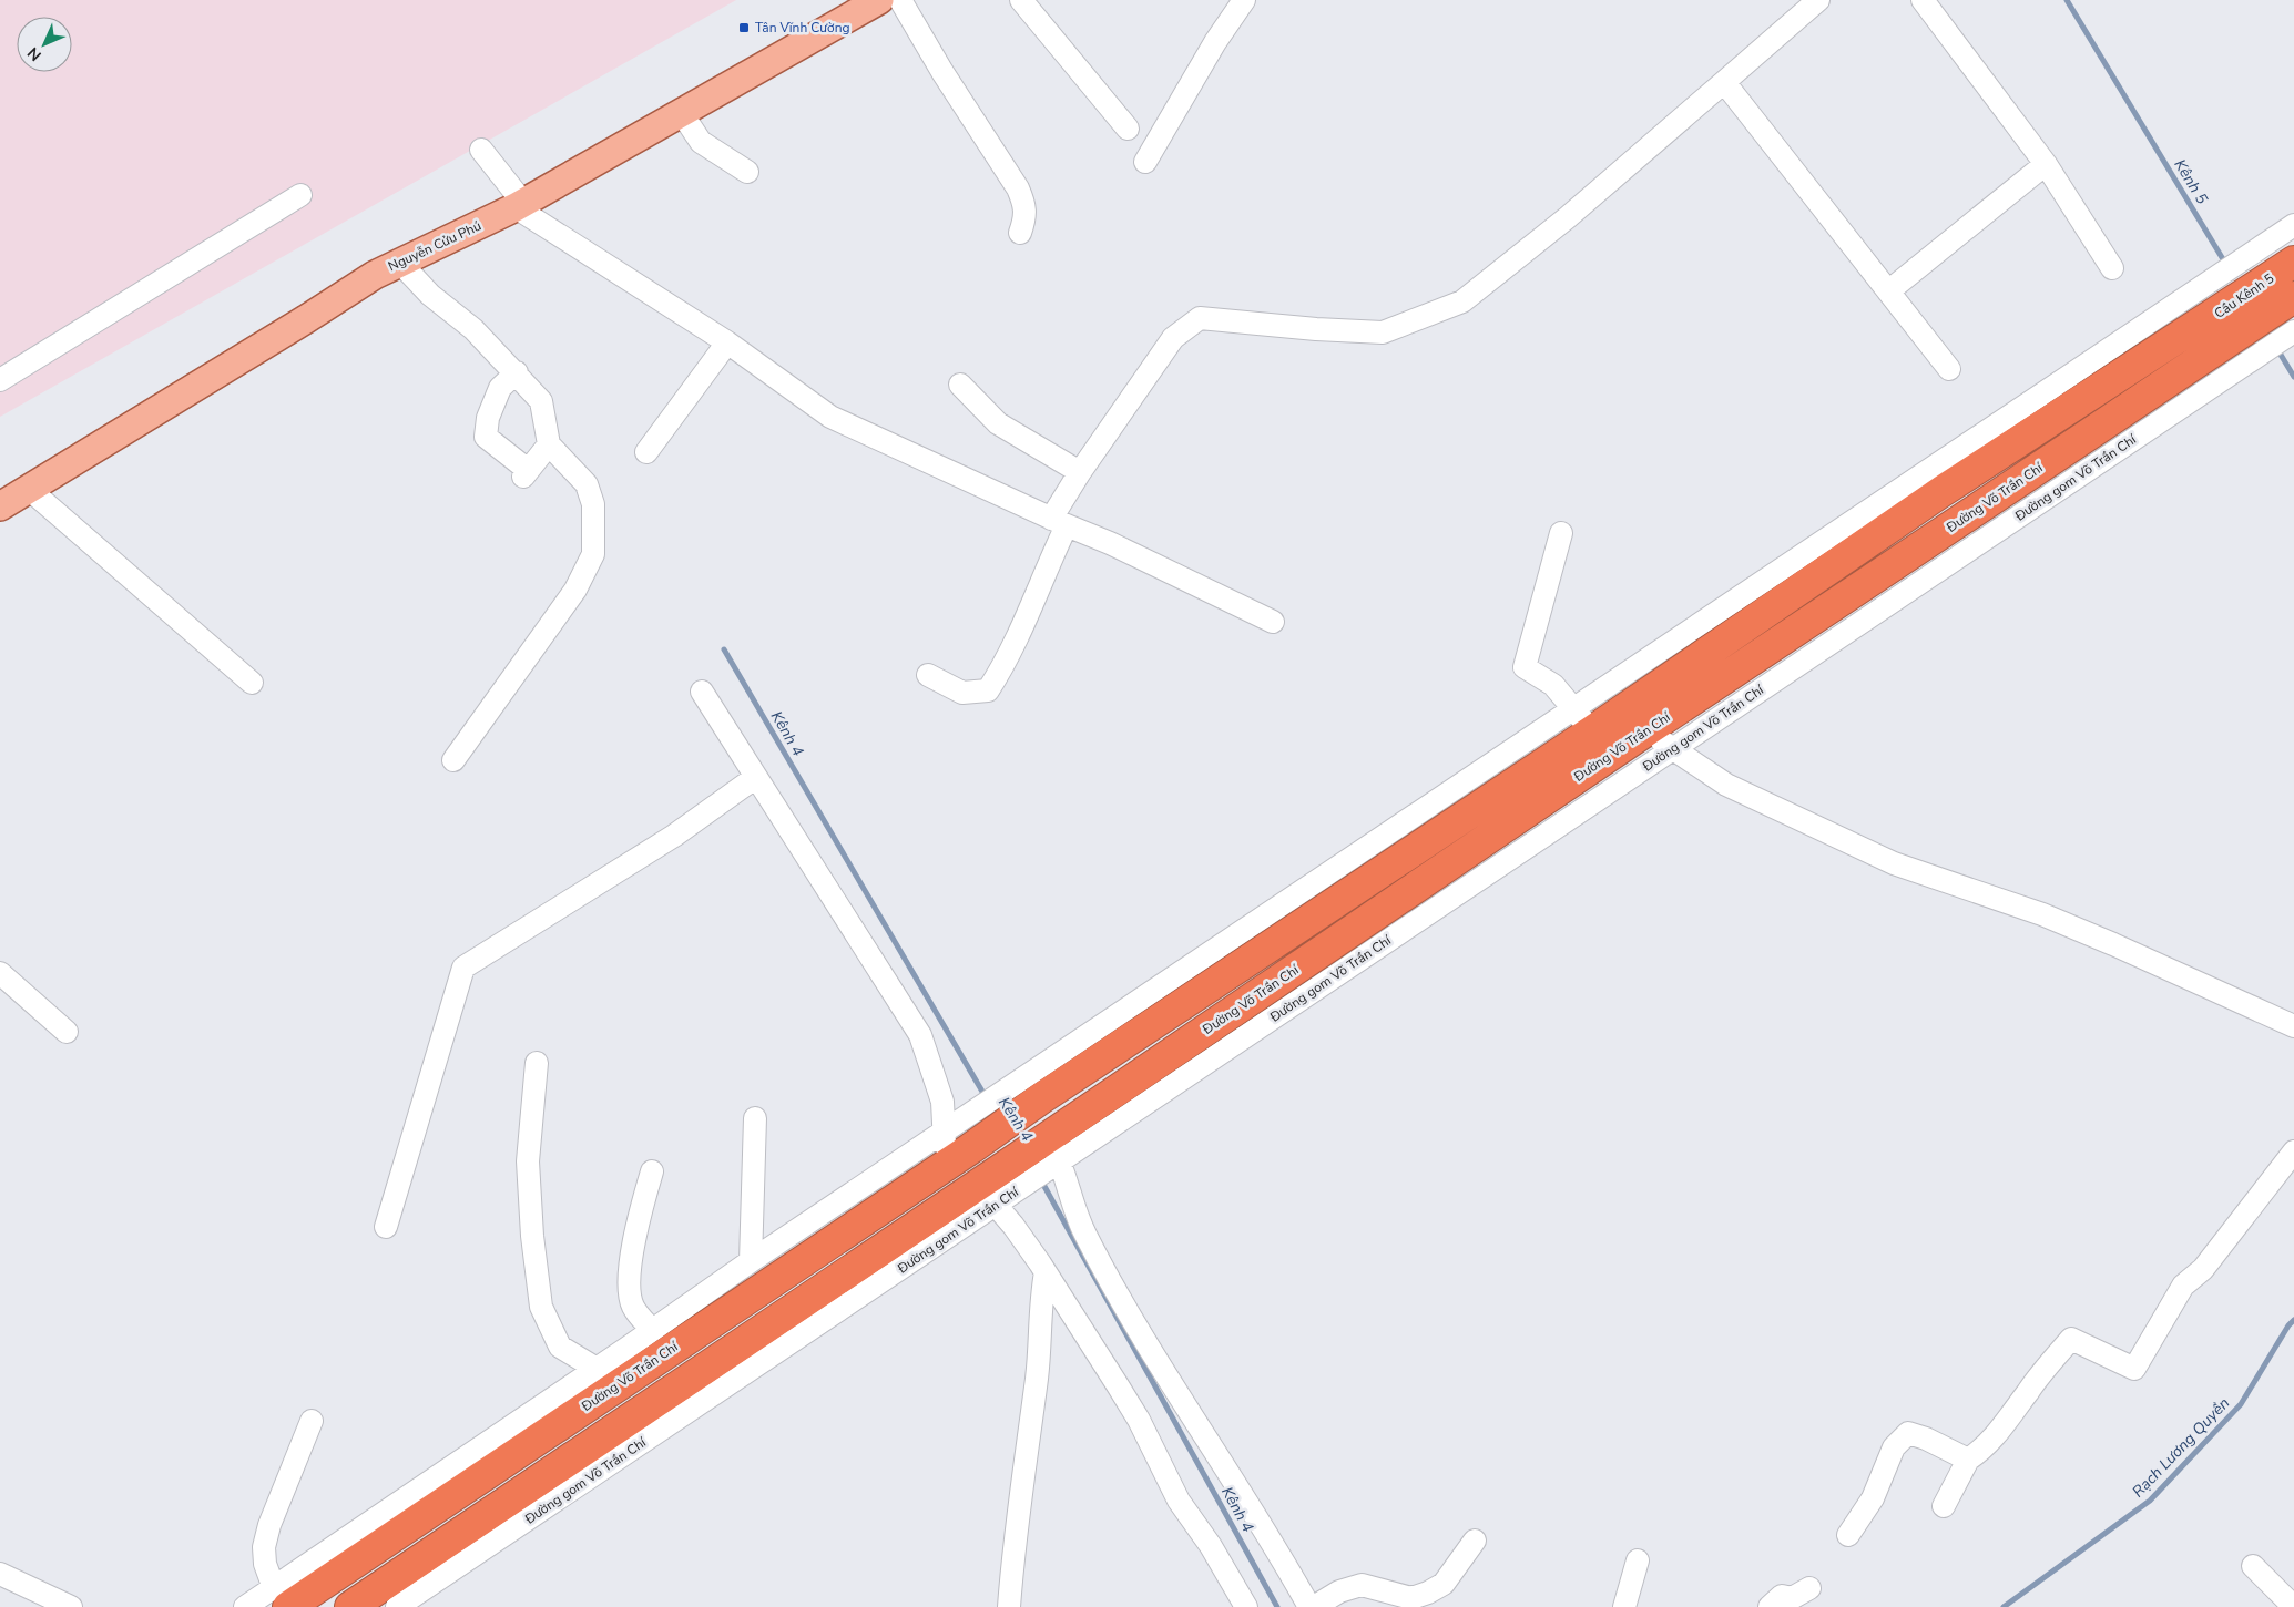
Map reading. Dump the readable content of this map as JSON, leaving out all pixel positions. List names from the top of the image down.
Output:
{
  "streets": {
    "highway": ["Cầu Kênh 5", "Đường Võ Trần Chí"],
    "main road": ["Nguyễn Cửu Phú"],
    "street": ["Đường gom Võ Trần Chí"]
  },
  "crossings": [
    ["Cầu Kênh 5", "Đường Võ Trần Chí"],
    ["Đường gom Võ Trần Chí", "Đường Võ Trần Chí"]
  ],
  "water": ["Kênh 5", "Kênh 4", "Rạch Lương Quyền"],
  "places": {
    "transit": ["Tân Vĩnh Cường"]
  },
  "north": "bottom left"
}
